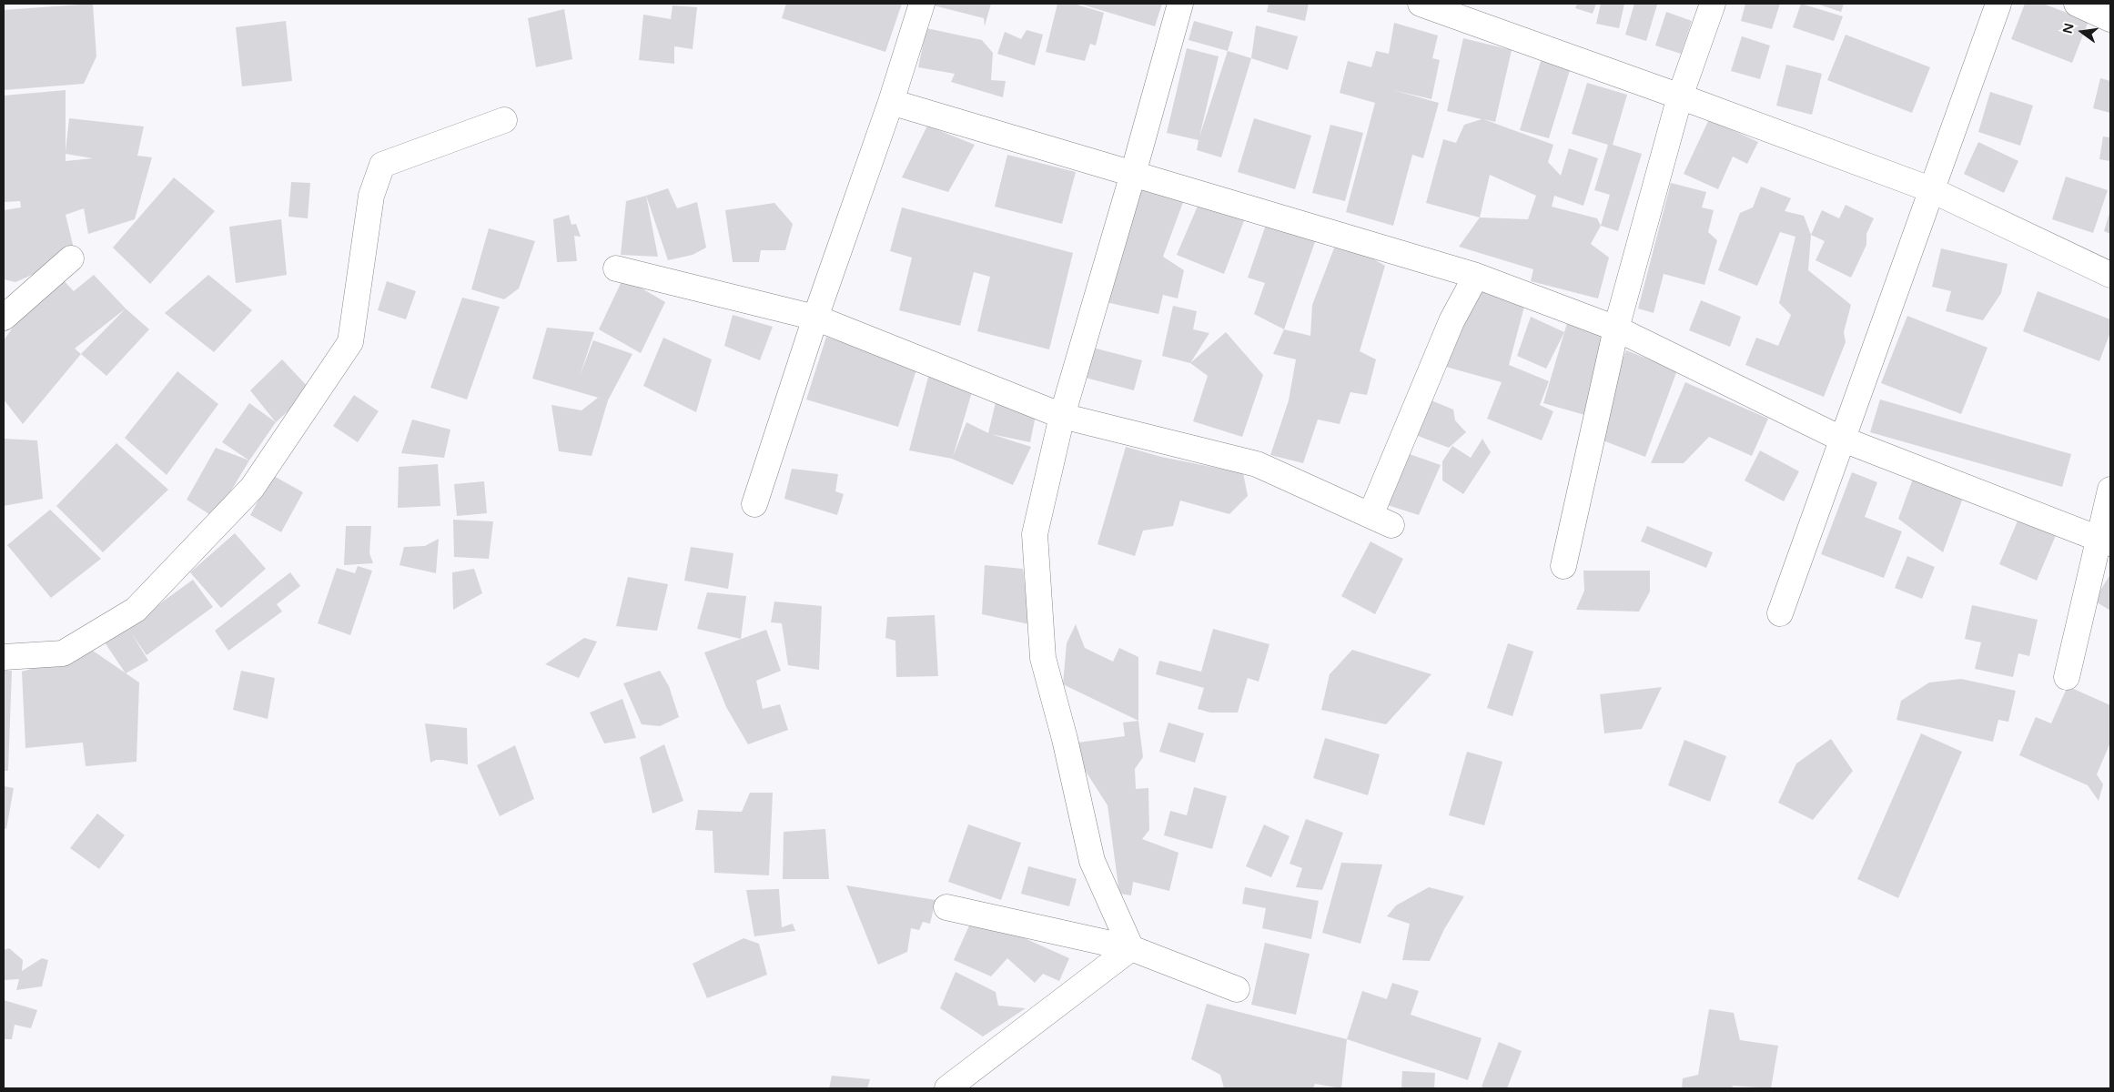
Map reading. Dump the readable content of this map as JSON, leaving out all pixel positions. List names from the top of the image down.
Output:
{
  "north": "left"
}
